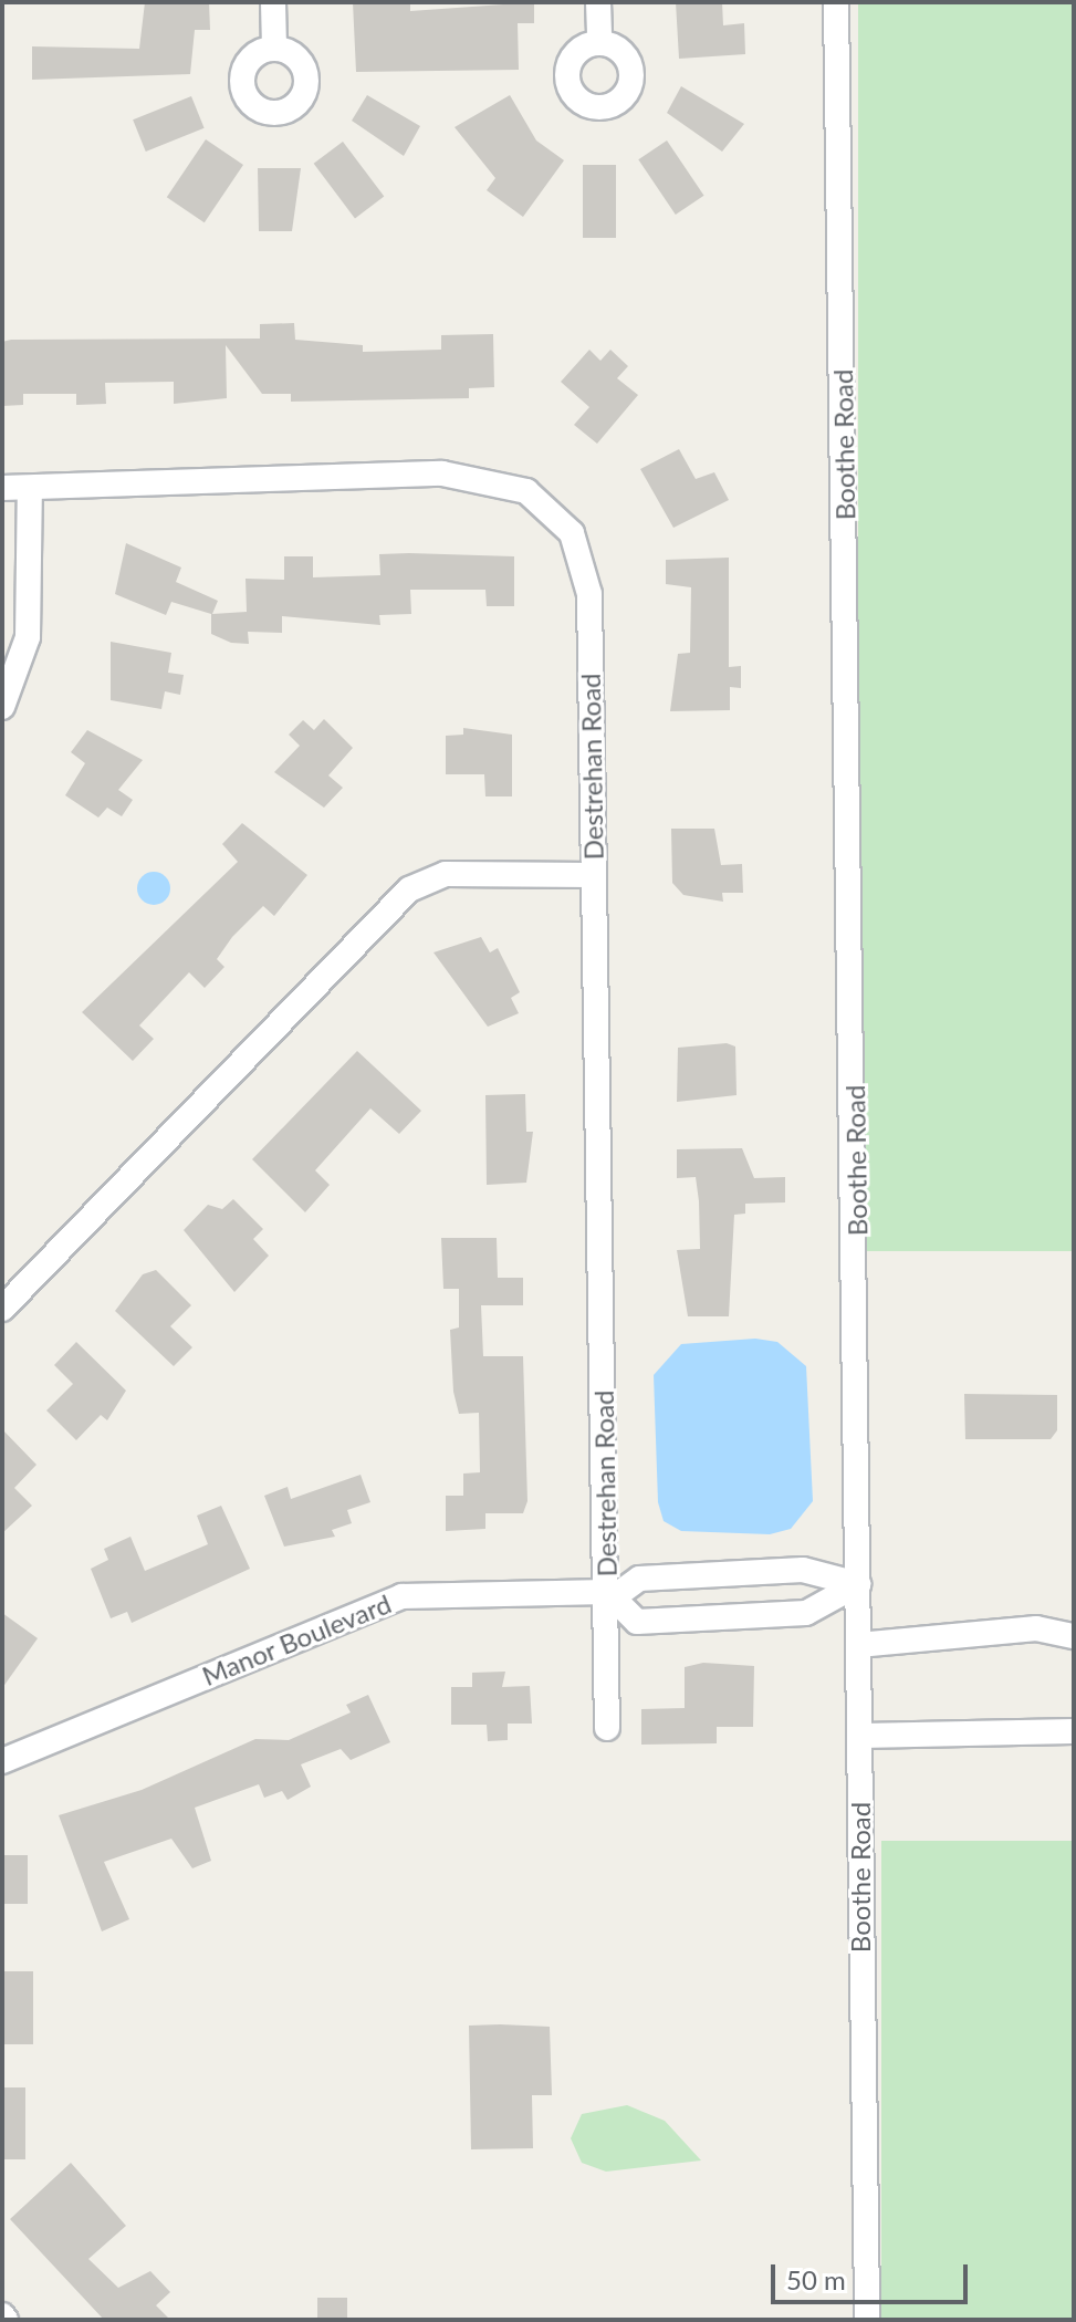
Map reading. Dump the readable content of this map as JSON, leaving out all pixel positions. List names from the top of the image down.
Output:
{
  "streets": {
    "street": ["Boothe Road", "Destrehan Road", "Manor Boulevard"]
  },
  "crossings": [
    ["Boothe Road", "Manor Boulevard"],
    ["Destrehan Road", "Manor Boulevard"]
  ],
  "scale_bar": "50 m"
}
